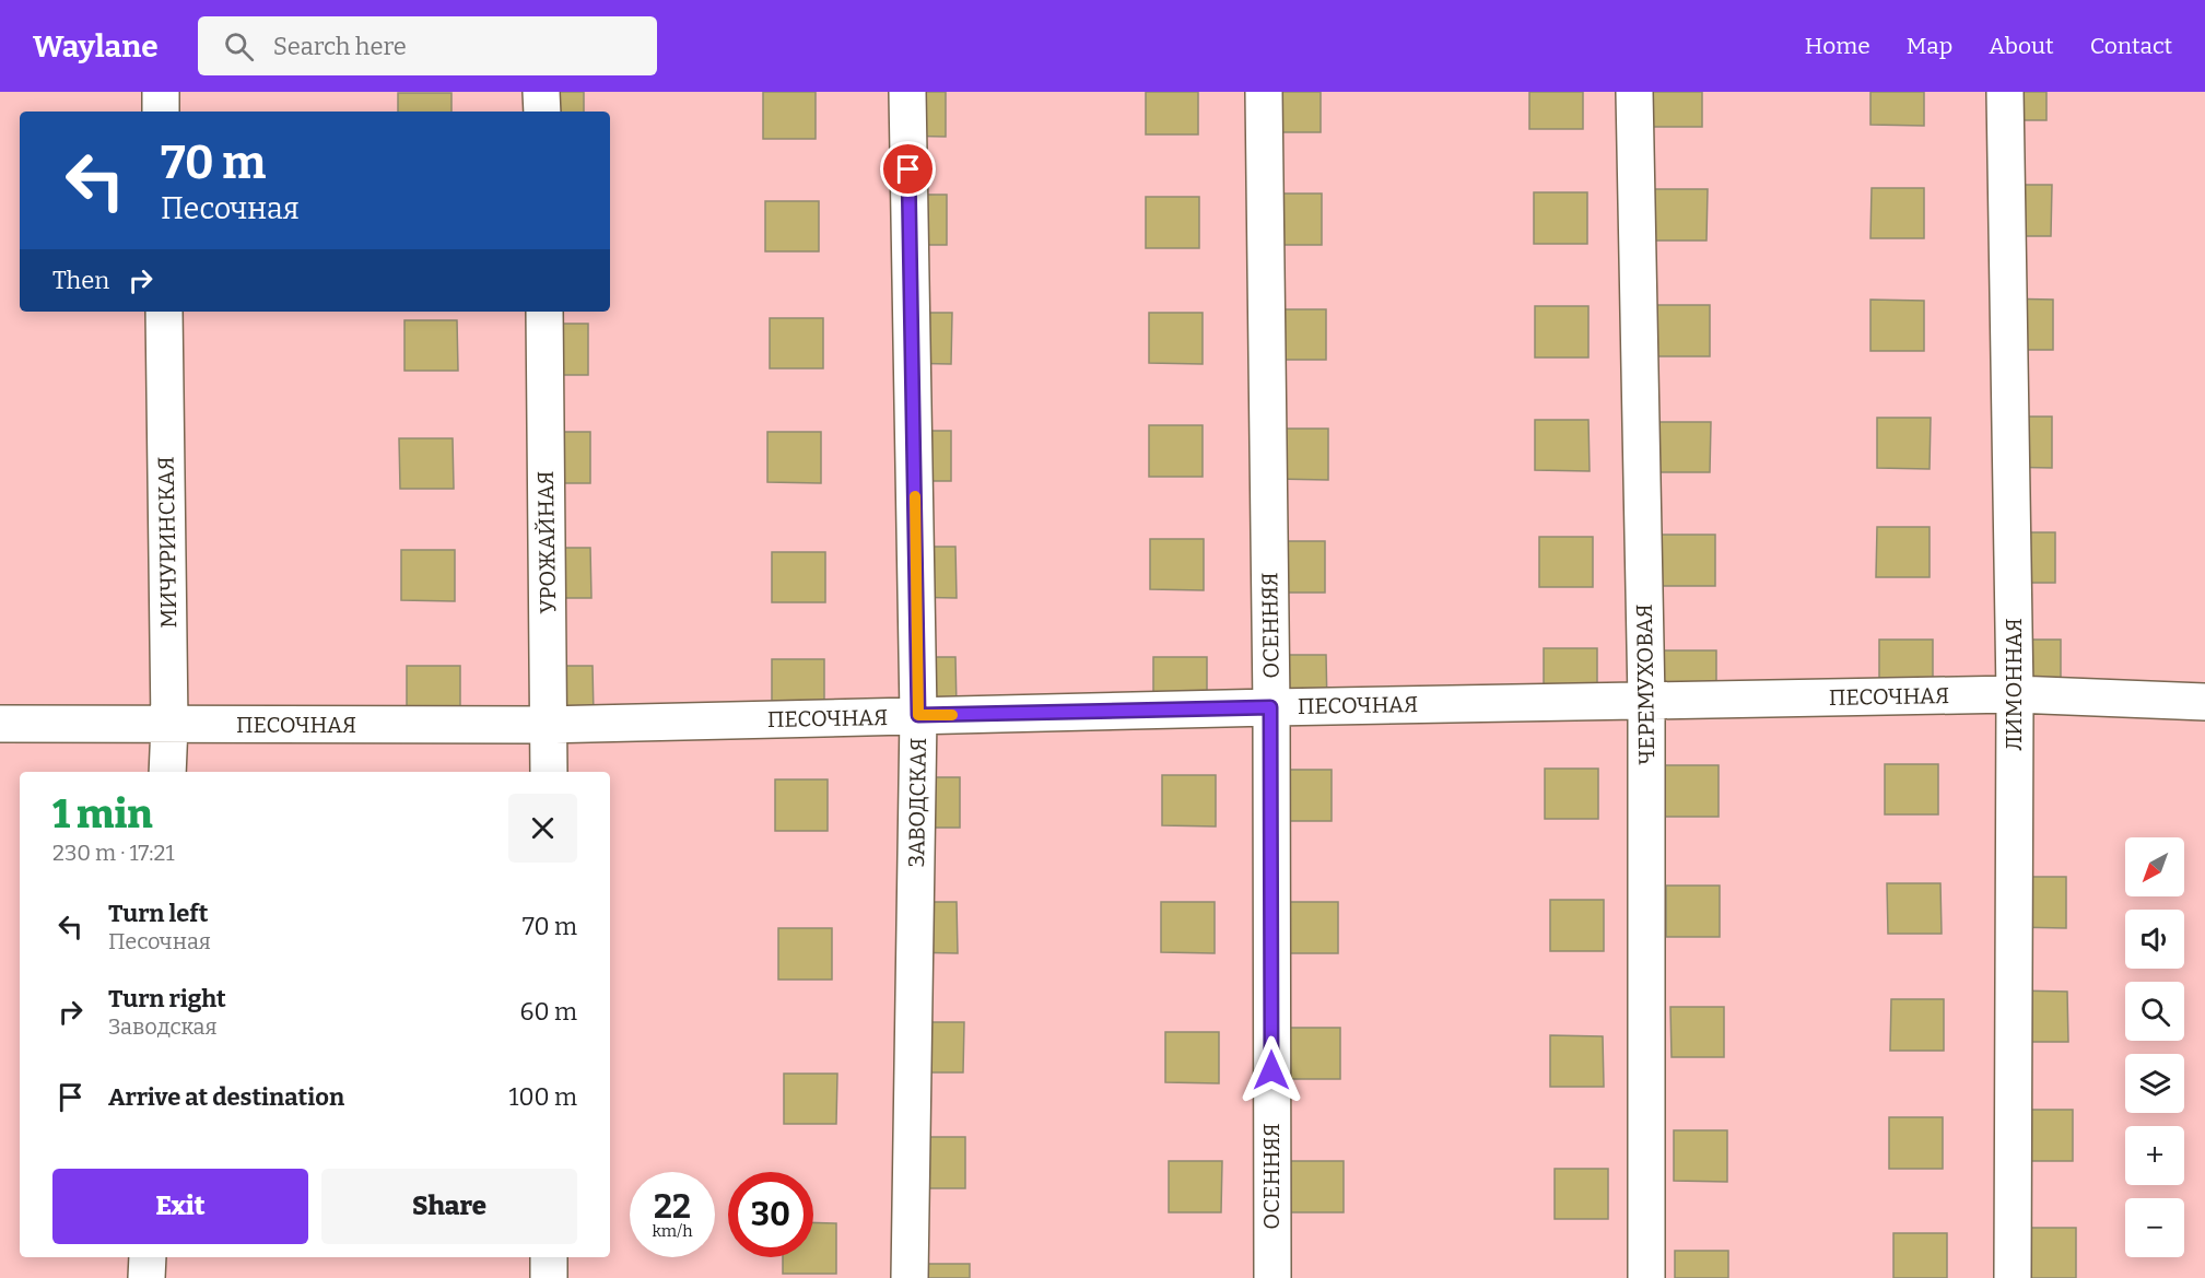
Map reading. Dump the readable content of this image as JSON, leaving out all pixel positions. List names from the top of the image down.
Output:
{
  "streets": {
    "street": [
      "МИЧУРИНСКАЯ",
      "УРОЖАЙНАЯ",
      "ОСЕННЯЯ",
      "ЧЕРЕМУХОВАЯ",
      "ЛИМОННАЯ",
      "ПЕСОЧНАЯ",
      "ЗАВОДСКАЯ"
    ]
  },
  "crossings": [
    ["МИЧУРИНСКАЯ", "ПЕСОЧНАЯ"],
    ["УРОЖАЙНАЯ", "ПЕСОЧНАЯ"],
    ["ОСЕННЯЯ", "ПЕСОЧНАЯ"],
    ["ЧЕРЕМУХОВАЯ", "ПЕСОЧНАЯ"],
    ["ЛИМОННАЯ", "ПЕСОЧНАЯ"],
    ["ПЕСОЧНАЯ", "ЗАВОДСКАЯ"]
  ],
  "north": "bottom left",
  "page": {
    "header": "Waylane",
    "search": "Search here",
    "nav": [
      "Home",
      "Map",
      "About",
      "Contact"
    ],
    "turn": ["70 m", "Песочная"],
    "then": "Then",
    "heading": ["1 min", "230 m · 17:21"],
    "map_buttons": ["+", "−"],
    "list": [
      {
        "name": "Turn left",
        "note": "Песочная",
        "value": "70 m"
      },
      {
        "name": "Turn right",
        "note": "Заводская",
        "value": "60 m"
      },
      {
        "name": "Arrive at destination",
        "value": "100 m"
      }
    ],
    "buttons": ["Exit", "Share"],
    "speed": "22 km/h",
    "limit": "30"
  }
}
